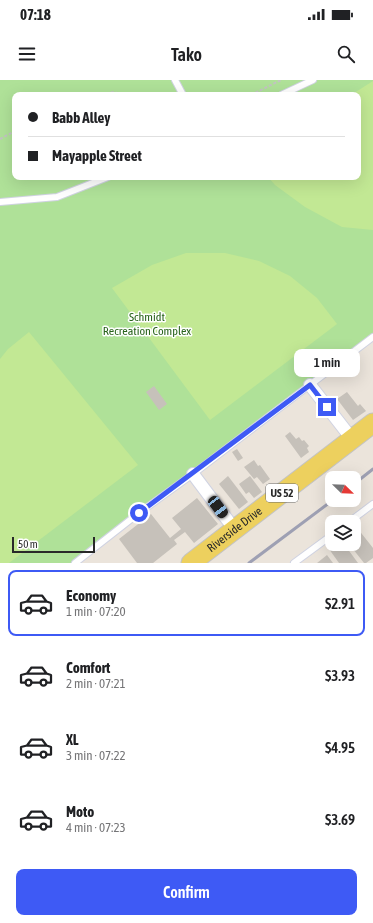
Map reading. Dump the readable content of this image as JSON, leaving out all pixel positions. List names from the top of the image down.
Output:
{
  "streets": {
    "main road": ["US 52", "Riverside Drive"]
  },
  "parks": ["Schmidt Recreation Complex"],
  "scale_bar": "50 m",
  "north": "bottom right",
  "page": {
    "status": "07:18",
    "header": "Tako",
    "banner": ["Babb Alley", "Mayapple Street"],
    "bubble": "1 min",
    "scale": "50 m",
    "list": [
      {
        "name": "Economy",
        "note": "1 min · 07:20",
        "value": "$2.91"
      },
      {
        "name": "Comfort",
        "note": "2 min · 07:21",
        "value": "$3.93"
      },
      {
        "name": "XL",
        "note": "3 min · 07:22",
        "value": "$4.95"
      },
      {
        "name": "Moto",
        "note": "4 min · 07:23",
        "value": "$3.69"
      }
    ],
    "buttons": "Confirm"
  }
}
